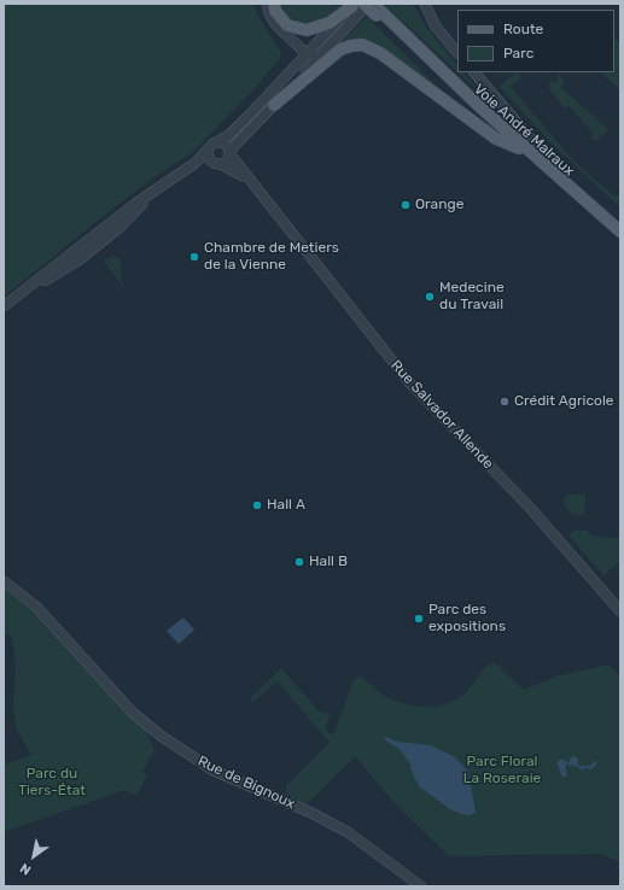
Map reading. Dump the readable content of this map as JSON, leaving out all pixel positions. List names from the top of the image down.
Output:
{
  "streets": {
    "main road": ["Voie André Malraux"],
    "street": ["Rue Salvador Allende", "Rue de Bignoux"]
  },
  "parks": ["Parc Floral La Roseraie", "Parc du Tiers-État"],
  "places": [
    "Orange",
    "Chambre de Metiers de la Vienne",
    "Medecine du Travail",
    "Crédit Agricole",
    "Hall A",
    "Hall B",
    "Parc des expositions"
  ],
  "legend": ["Route", "Parc"],
  "north": "bottom left"
}
